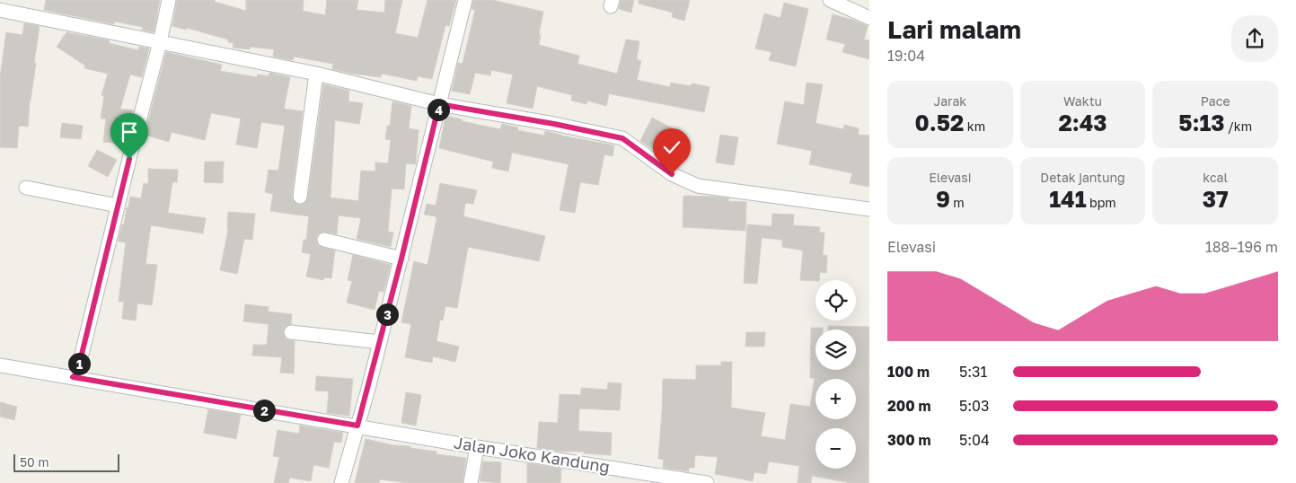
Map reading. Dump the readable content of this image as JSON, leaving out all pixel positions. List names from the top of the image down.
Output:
{
  "streets": {
    "street": ["Jalan Joko Kandung"]
  },
  "scale_bar": "50 m",
  "page": {
    "heading": ["Lari malam", "19:04"],
    "stats": [
      ["Jarak", "0.52 km"],
      ["Waktu", "2:43"],
      ["Pace", "5:13 /km"],
      ["Elevasi", "9 m"],
      ["Detak jantung", "141 bpm"],
      ["kcal", "37"]
    ],
    "pins": [
      "4",
      "3",
      "1",
      "2"
    ],
    "chart": ["Elevasi", "188–196 m"],
    "map_buttons": ["+", "−"],
    "list": [
      {
        "name": "100 m",
        "note": "5:31"
      },
      {
        "name": "200 m",
        "note": "5:03"
      },
      {
        "name": "300 m",
        "note": "5:04"
      }
    ],
    "scale": "50 m"
  }
}
